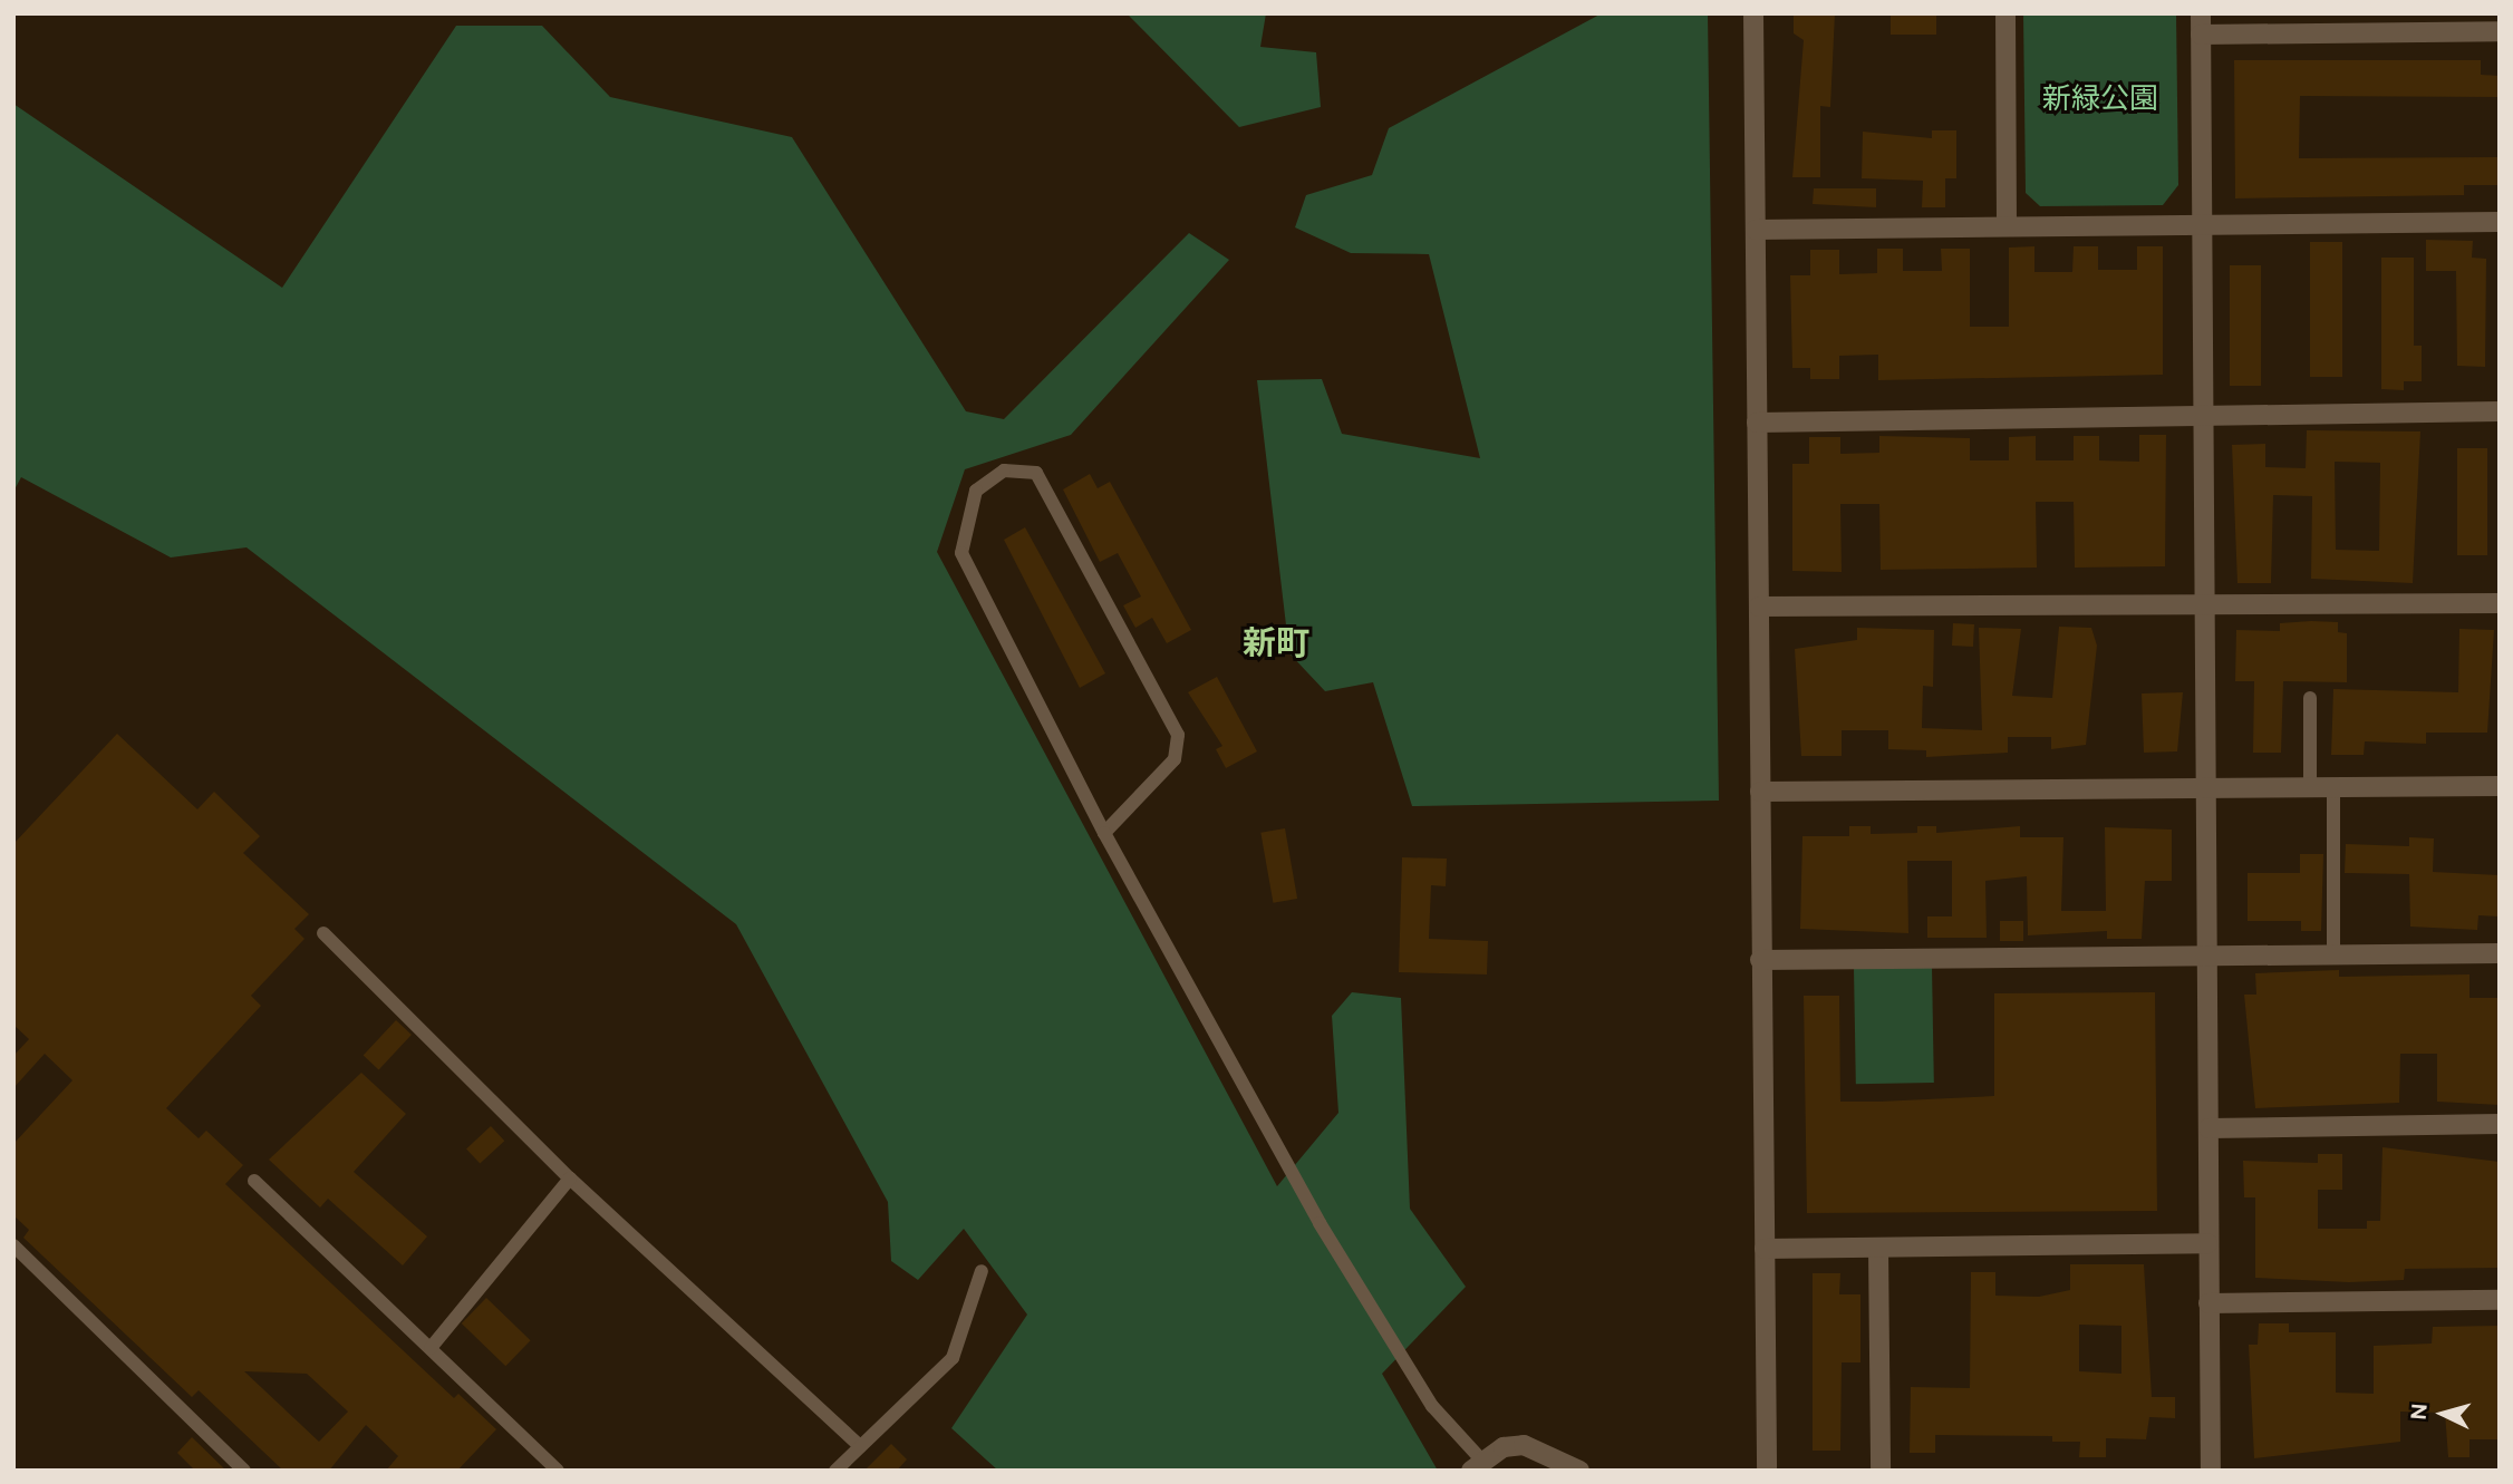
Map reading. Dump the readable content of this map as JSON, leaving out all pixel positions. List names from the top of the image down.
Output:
{
  "districts": ["新町"],
  "parks": ["新緑公園"],
  "north": "left"
}
